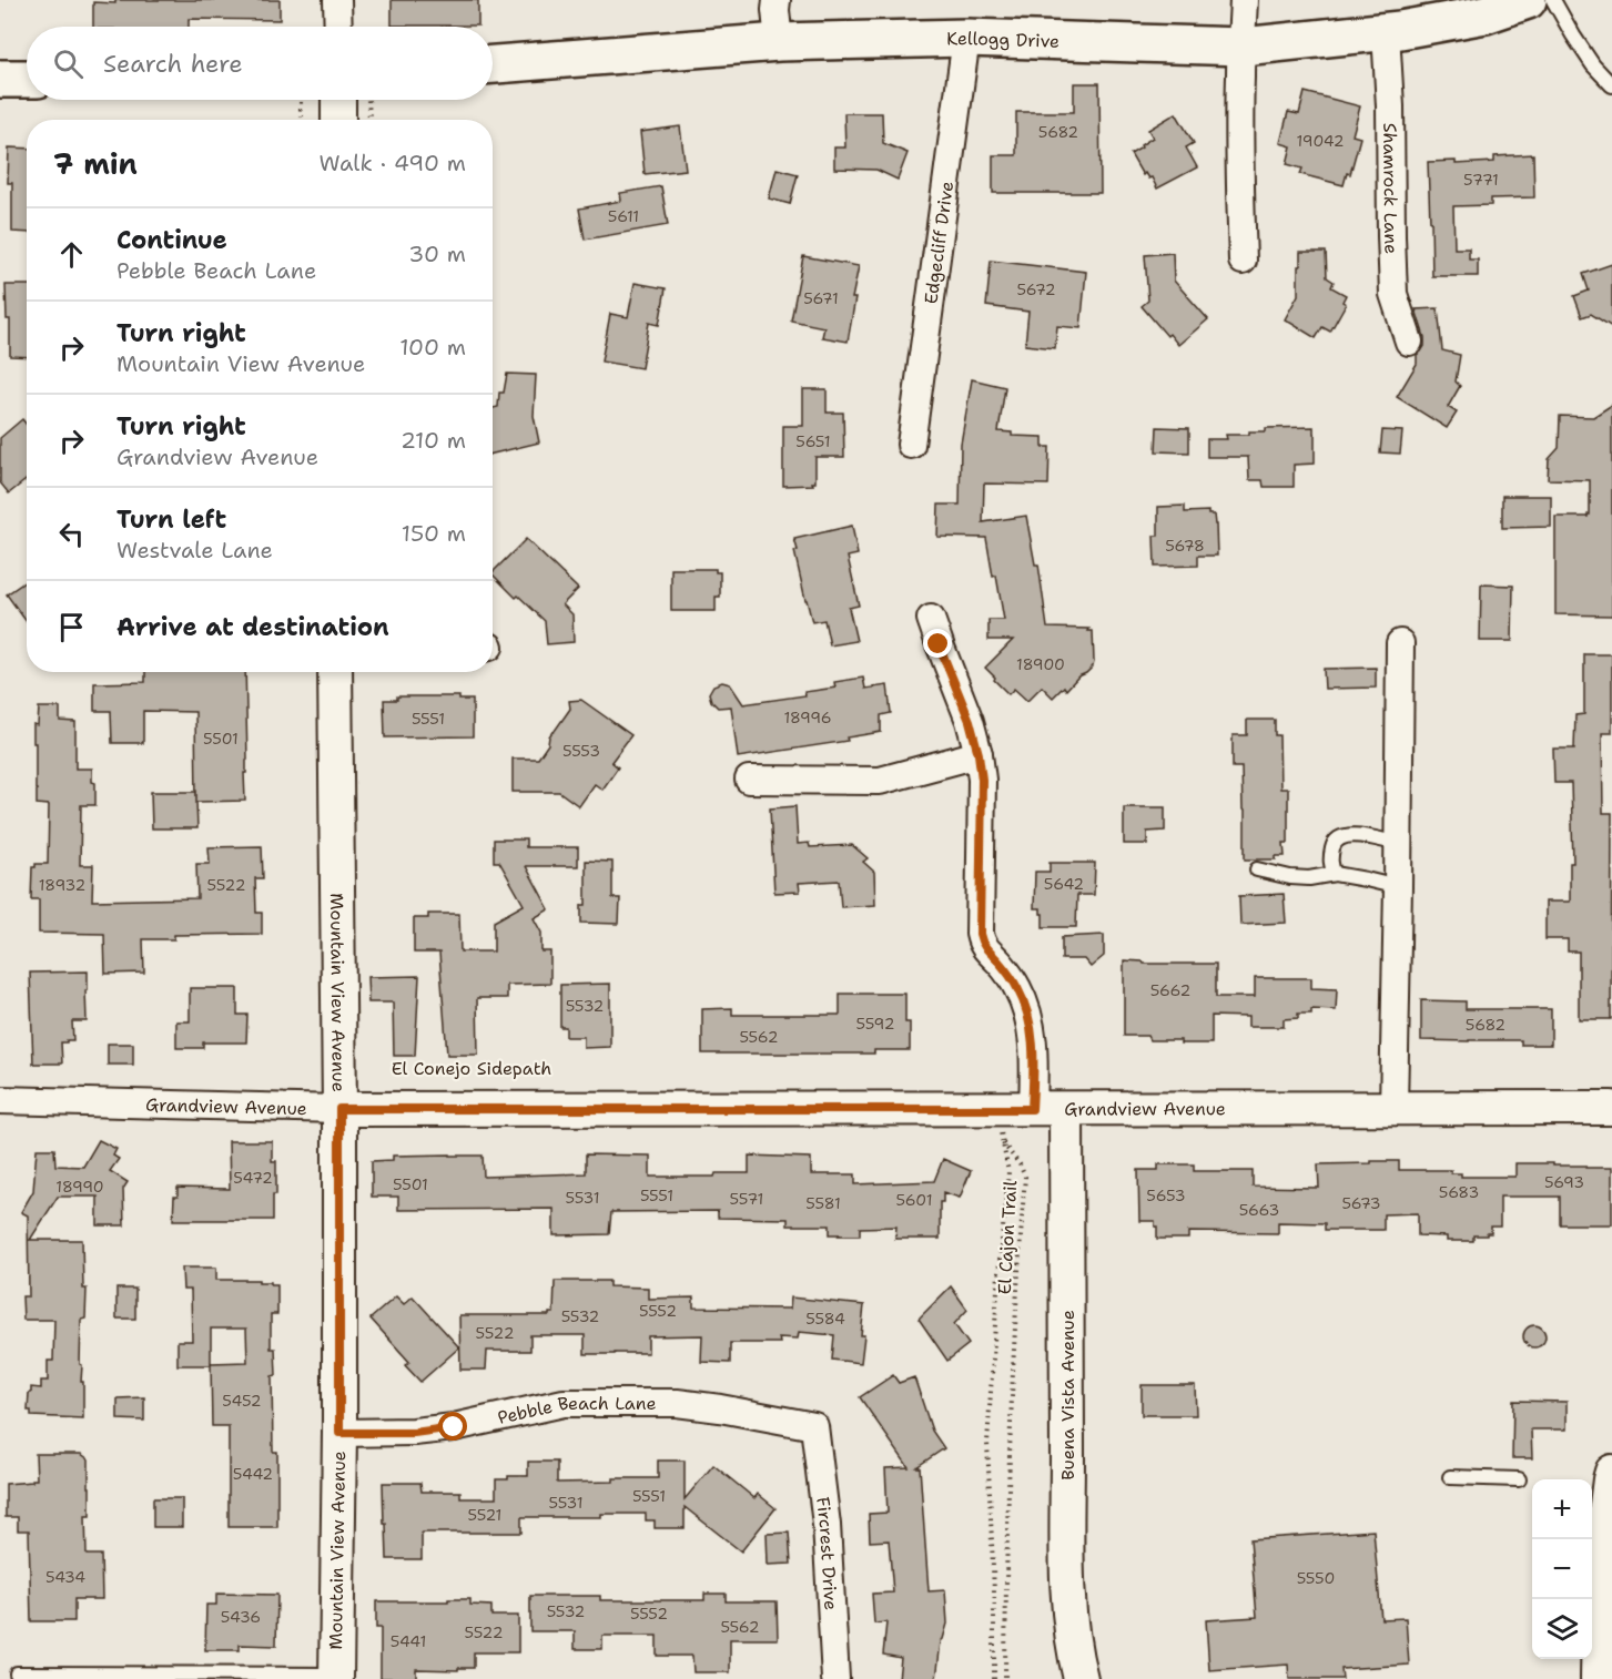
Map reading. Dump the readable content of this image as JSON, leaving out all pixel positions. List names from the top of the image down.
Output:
{
  "streets": {
    "main road": ["Kellogg Drive"],
    "street": [
      "Shamrock Lane",
      "Edgecliff Drive",
      "Mountain View Avenue",
      "Grandview Avenue",
      "Buena Vista Avenue",
      "Pebble Beach Lane",
      "Fircrest Drive"
    ],
    "path": ["El Cajon Trail"]
  },
  "crossings": [
    ["Kellogg Drive", "Shamrock Lane"],
    ["Kellogg Drive", "Edgecliff Drive"],
    ["Mountain View Avenue", "Grandview Avenue"],
    ["Mountain View Avenue", "Pebble Beach Lane"],
    ["Grandview Avenue", "Buena Vista Avenue"],
    ["Pebble Beach Lane", "Fircrest Drive"]
  ],
  "house_numbers": [
    "5682",
    "19042",
    "5771",
    "5611",
    "5672",
    "5671",
    "5651",
    "5678",
    "18900",
    "18996",
    "5551",
    "5501",
    "5553",
    "5642",
    "18932",
    "5522",
    "5662",
    "5532",
    "5592",
    "5682",
    "5562",
    "5472",
    "5693",
    "5501",
    "18990",
    "5683",
    "5551",
    "5653",
    "5531",
    "5571",
    "5601",
    "5581",
    "5673",
    "5663",
    "5552",
    "5532",
    "5584",
    "5522",
    "5452",
    "5442",
    "5551",
    "5531",
    "5521",
    "5434",
    "5550",
    "5532",
    "5552",
    "5436",
    "5562",
    "5522",
    "5441"
  ],
  "page": {
    "search": "Search here",
    "heading": ["7 min", "Walk · 490 m"],
    "list": [
      ["Continue", "Pebble Beach Lane", "30 m"],
      ["Turn right", "Mountain View Avenue", "100 m"],
      ["Turn right", "Grandview Avenue", "210 m"],
      ["Turn left", "Westvale Lane", "150 m"],
      "Arrive at destination"
    ],
    "map_buttons": ["+", "−"]
  }
}
